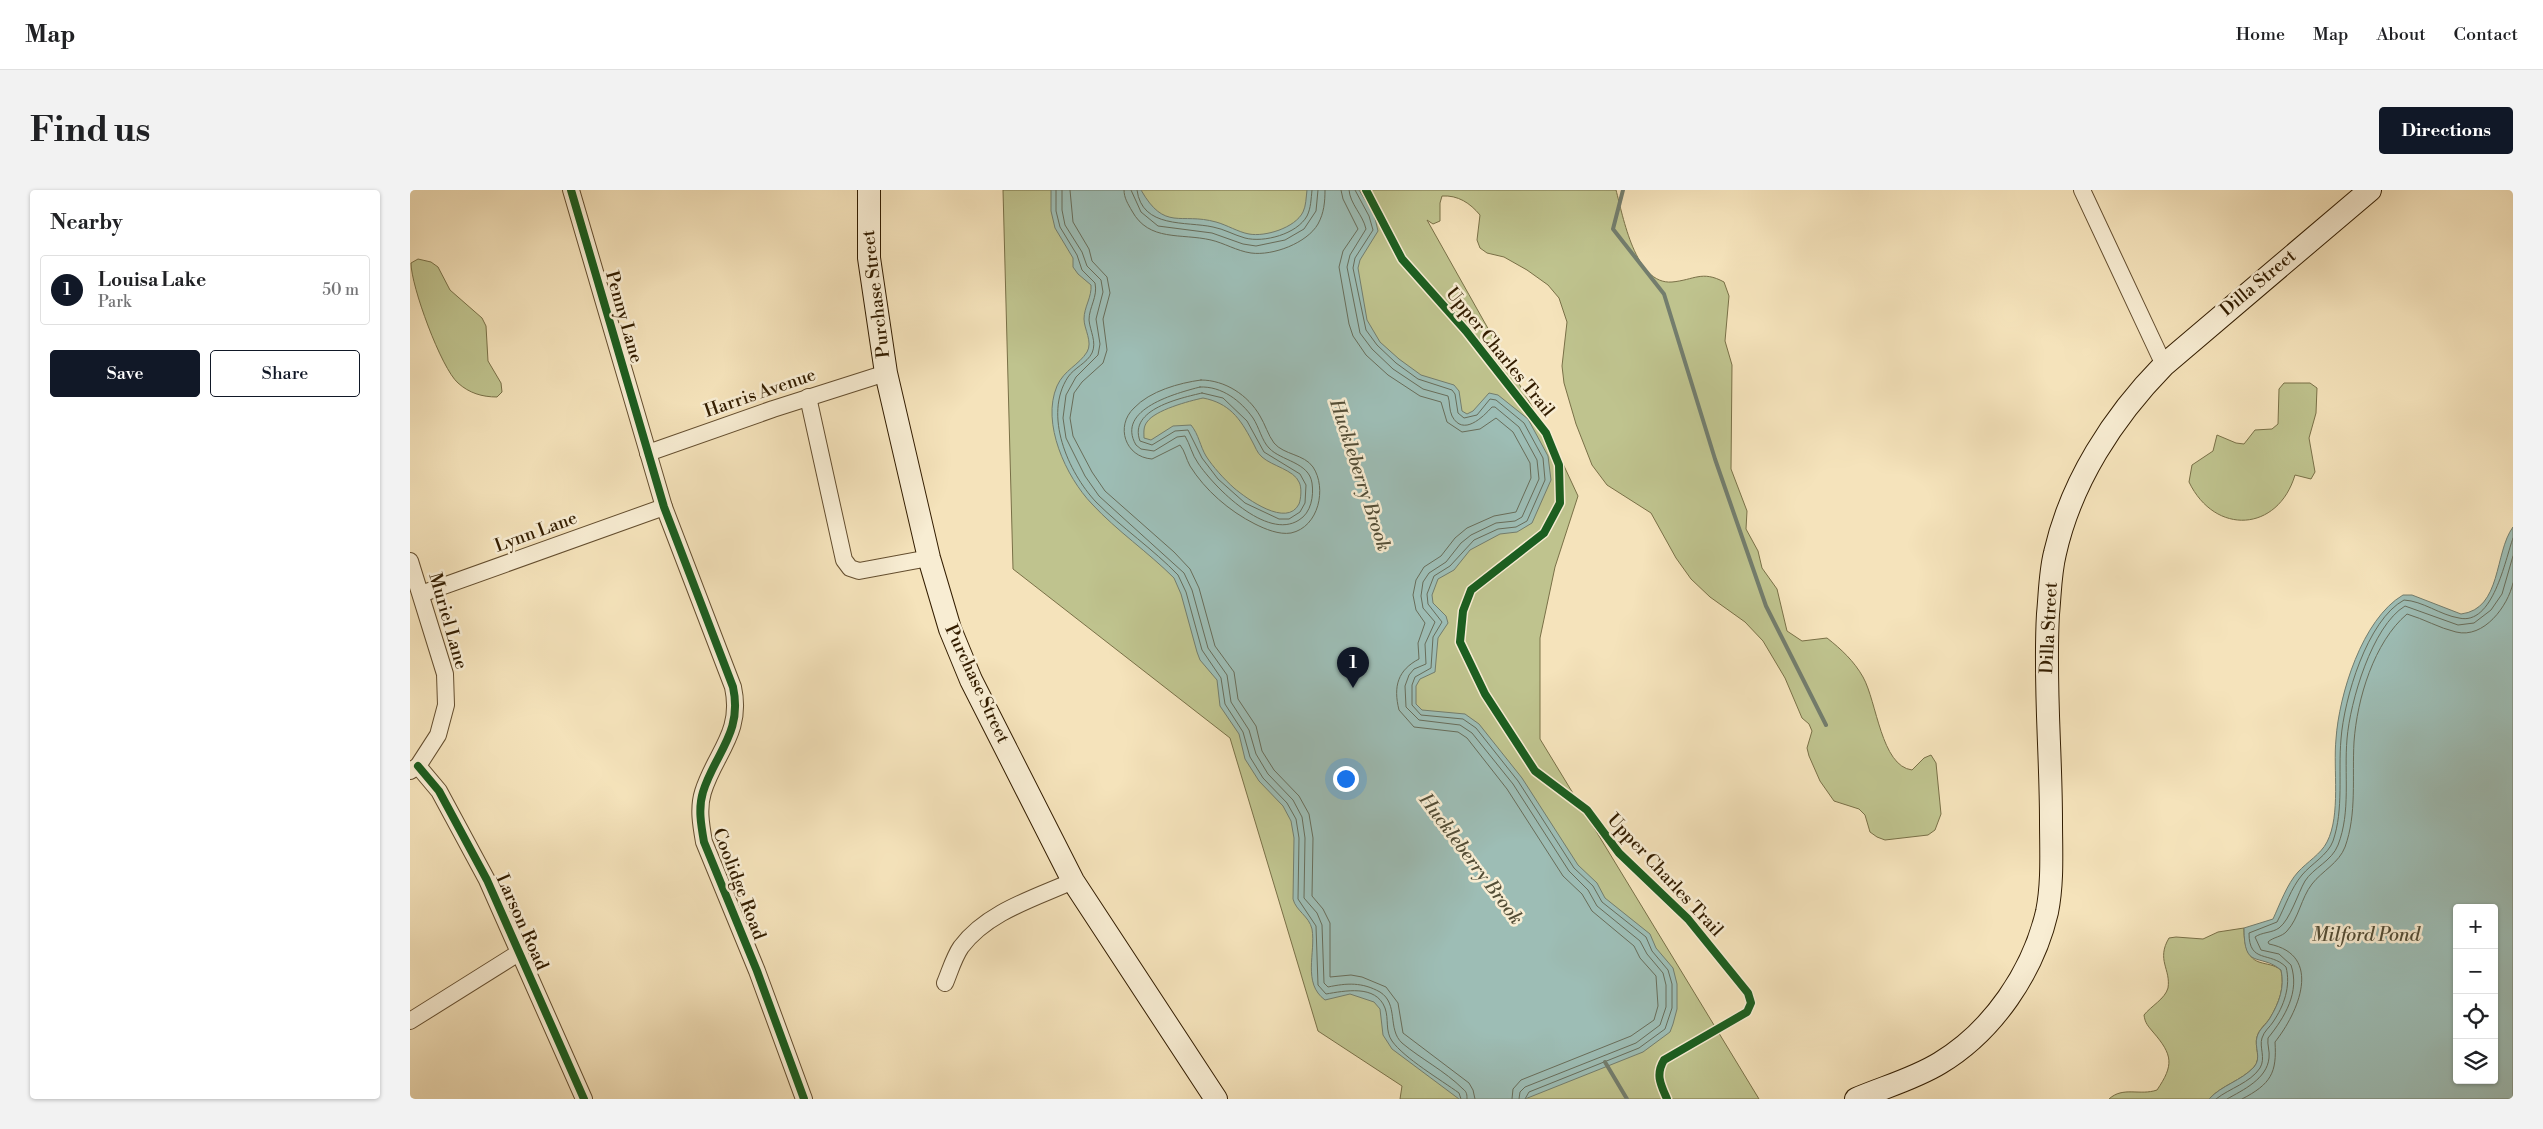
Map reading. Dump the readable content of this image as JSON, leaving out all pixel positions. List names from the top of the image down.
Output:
{
  "streets": {
    "main road": ["Dilla Street", "Purchase Street"],
    "street": [
      "Penny Lane",
      "Harris Avenue",
      "Lynn Lane",
      "Muriel Lane",
      "Coolidge Road",
      "Larson Road"
    ],
    "cycle path": ["Upper Charles Trail"]
  },
  "crossings": [
    ["Purchase Street", "Harris Avenue"],
    ["Penny Lane", "Harris Avenue"],
    ["Penny Lane", "Coolidge Road"],
    ["Harris Avenue", "Coolidge Road"],
    ["Lynn Lane", "Muriel Lane"],
    ["Lynn Lane", "Coolidge Road"],
    ["Muriel Lane", "Larson Road"]
  ],
  "water": ["Huckleberry Brook", "Milford Pond"],
  "page": {
    "header": "Map",
    "nav": [
      "Home",
      "Map",
      "About",
      "Contact"
    ],
    "buttons": [
      "Directions",
      ["Save", "Share"]
    ],
    "title": "Find us",
    "heading": "Nearby",
    "list": [
      {
        "mark": "1",
        "name": "Louisa Lake",
        "note": "Park",
        "value": "50 m"
      }
    ],
    "pins": "1",
    "map_buttons": ["+", "−"]
  }
}
